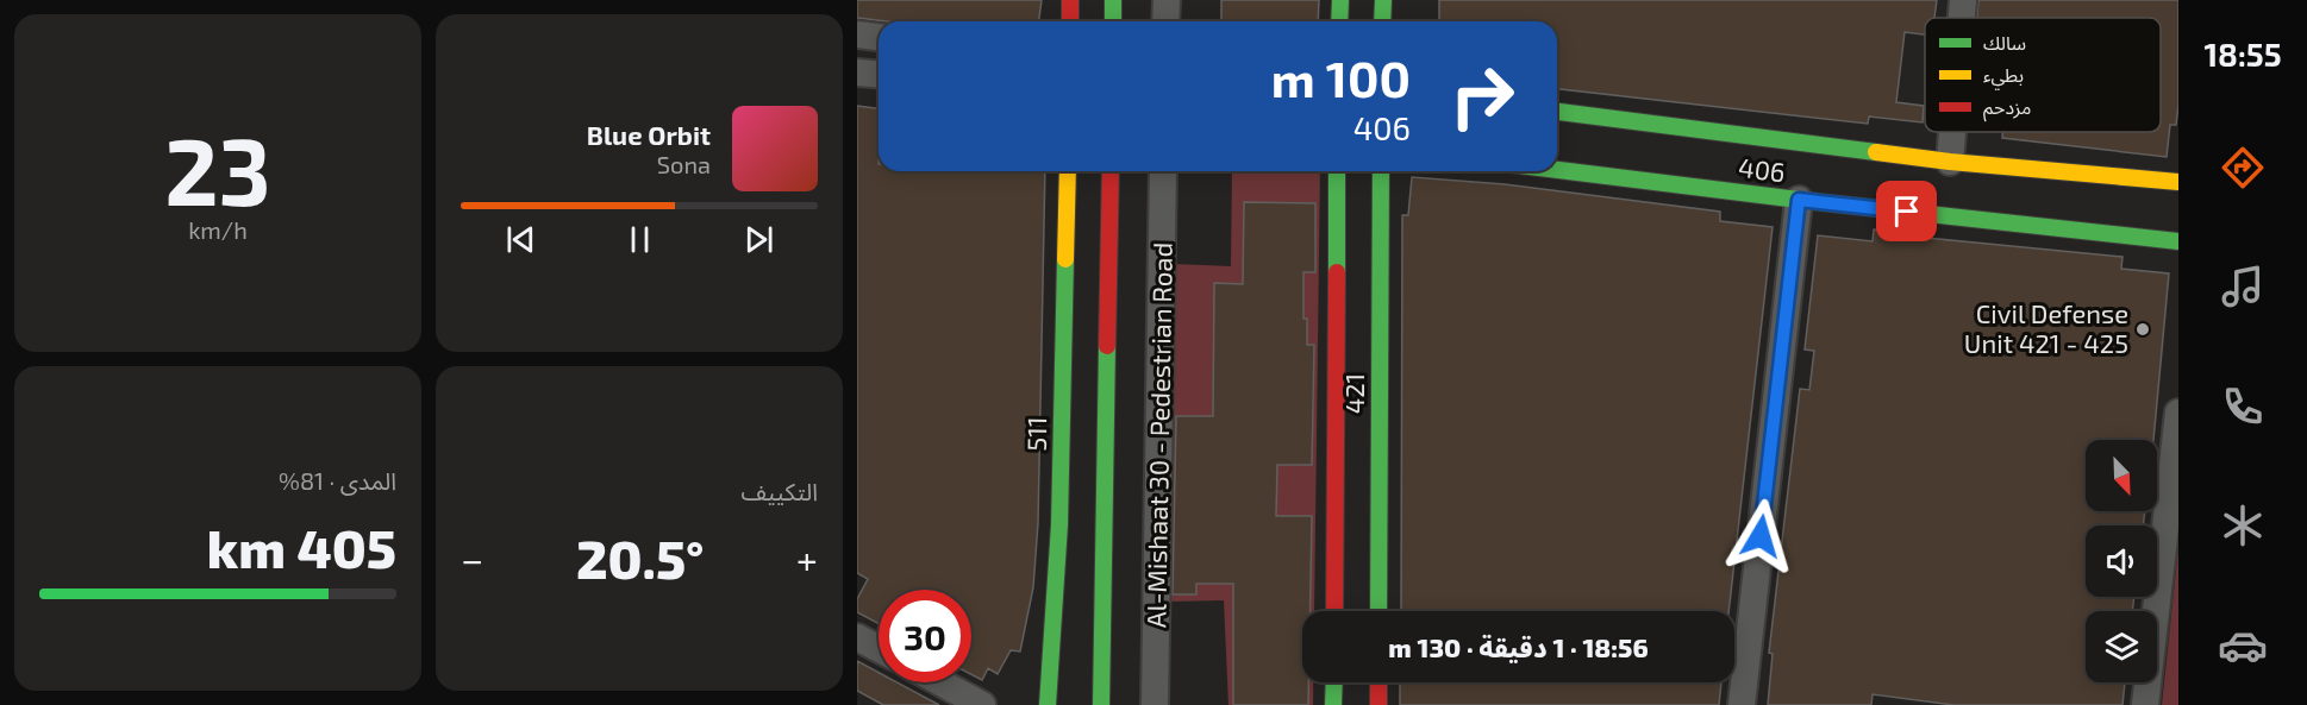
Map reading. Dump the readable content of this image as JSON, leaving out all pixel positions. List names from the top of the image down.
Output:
{
  "streets": {
    "street": [
      "406",
      "421",
      "511",
      "Al-Mishaat 30 - Pedestrian Road"
    ]
  },
  "places": ["Civil Defense Unit 421 - 425"],
  "legend": ["سالك", "بطيء", "مزدحم"],
  "north": "bottom right",
  "page": {
    "tabs": "18:55",
    "tile": [
      ["23", "km/h"],
      "التكييف",
      ["المدى · 81%", "405 km"]
    ],
    "turn": ["100 m", "406"],
    "song": ["Blue Orbit", "Sona"],
    "heat": ["−", "20.5°", "+"],
    "limit": "30",
    "trip": "18:56 · 1 دقيقة · 130 m"
  }
}
